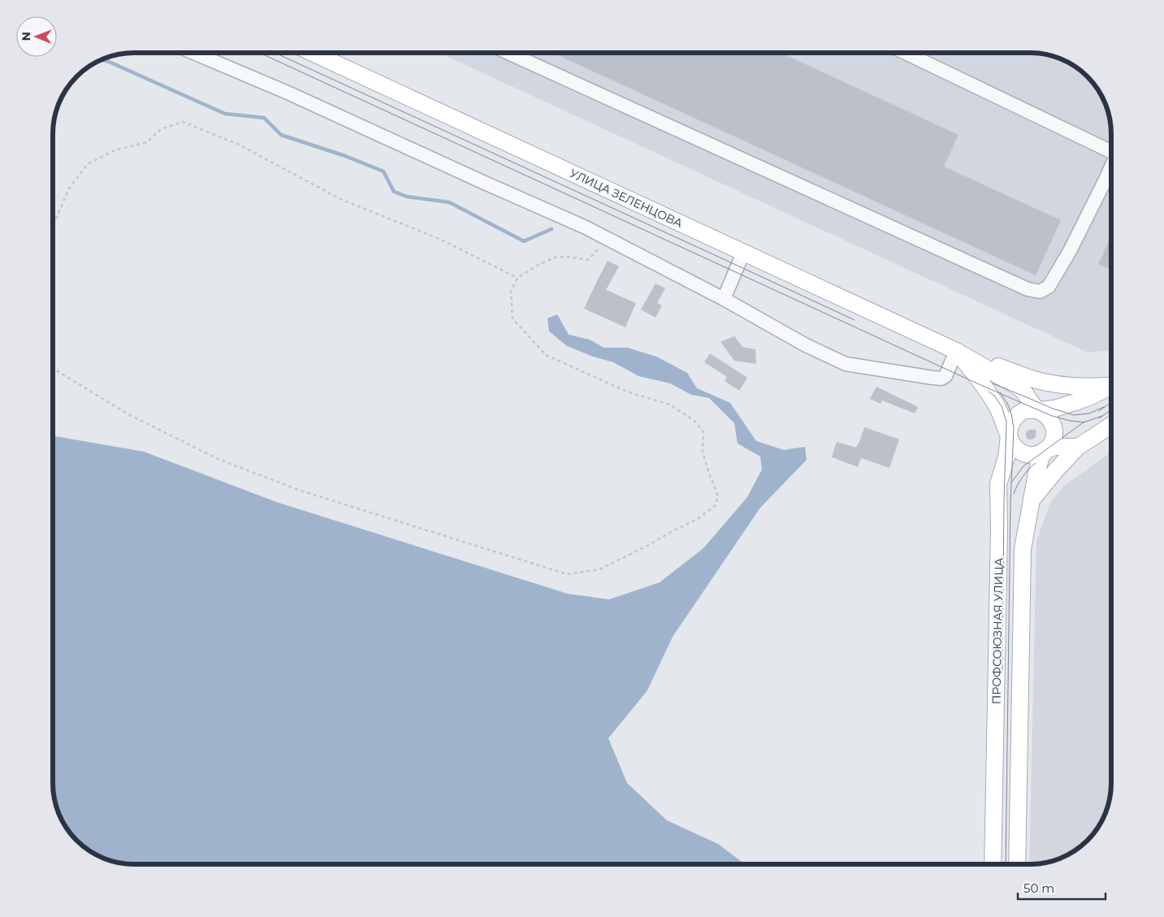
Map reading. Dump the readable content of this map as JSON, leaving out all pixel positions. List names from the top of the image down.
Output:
{
  "streets": {
    "main road": ["УЛИЦА ЗЕЛЕНЦОВА", "ПРОФСОЮЗНАЯ УЛИЦА"]
  },
  "crossings": [
    ["УЛИЦА ЗЕЛЕНЦОВА", "ПРОФСОЮЗНАЯ УЛИЦА"]
  ],
  "scale_bar": "50 m",
  "north": "left"
}
